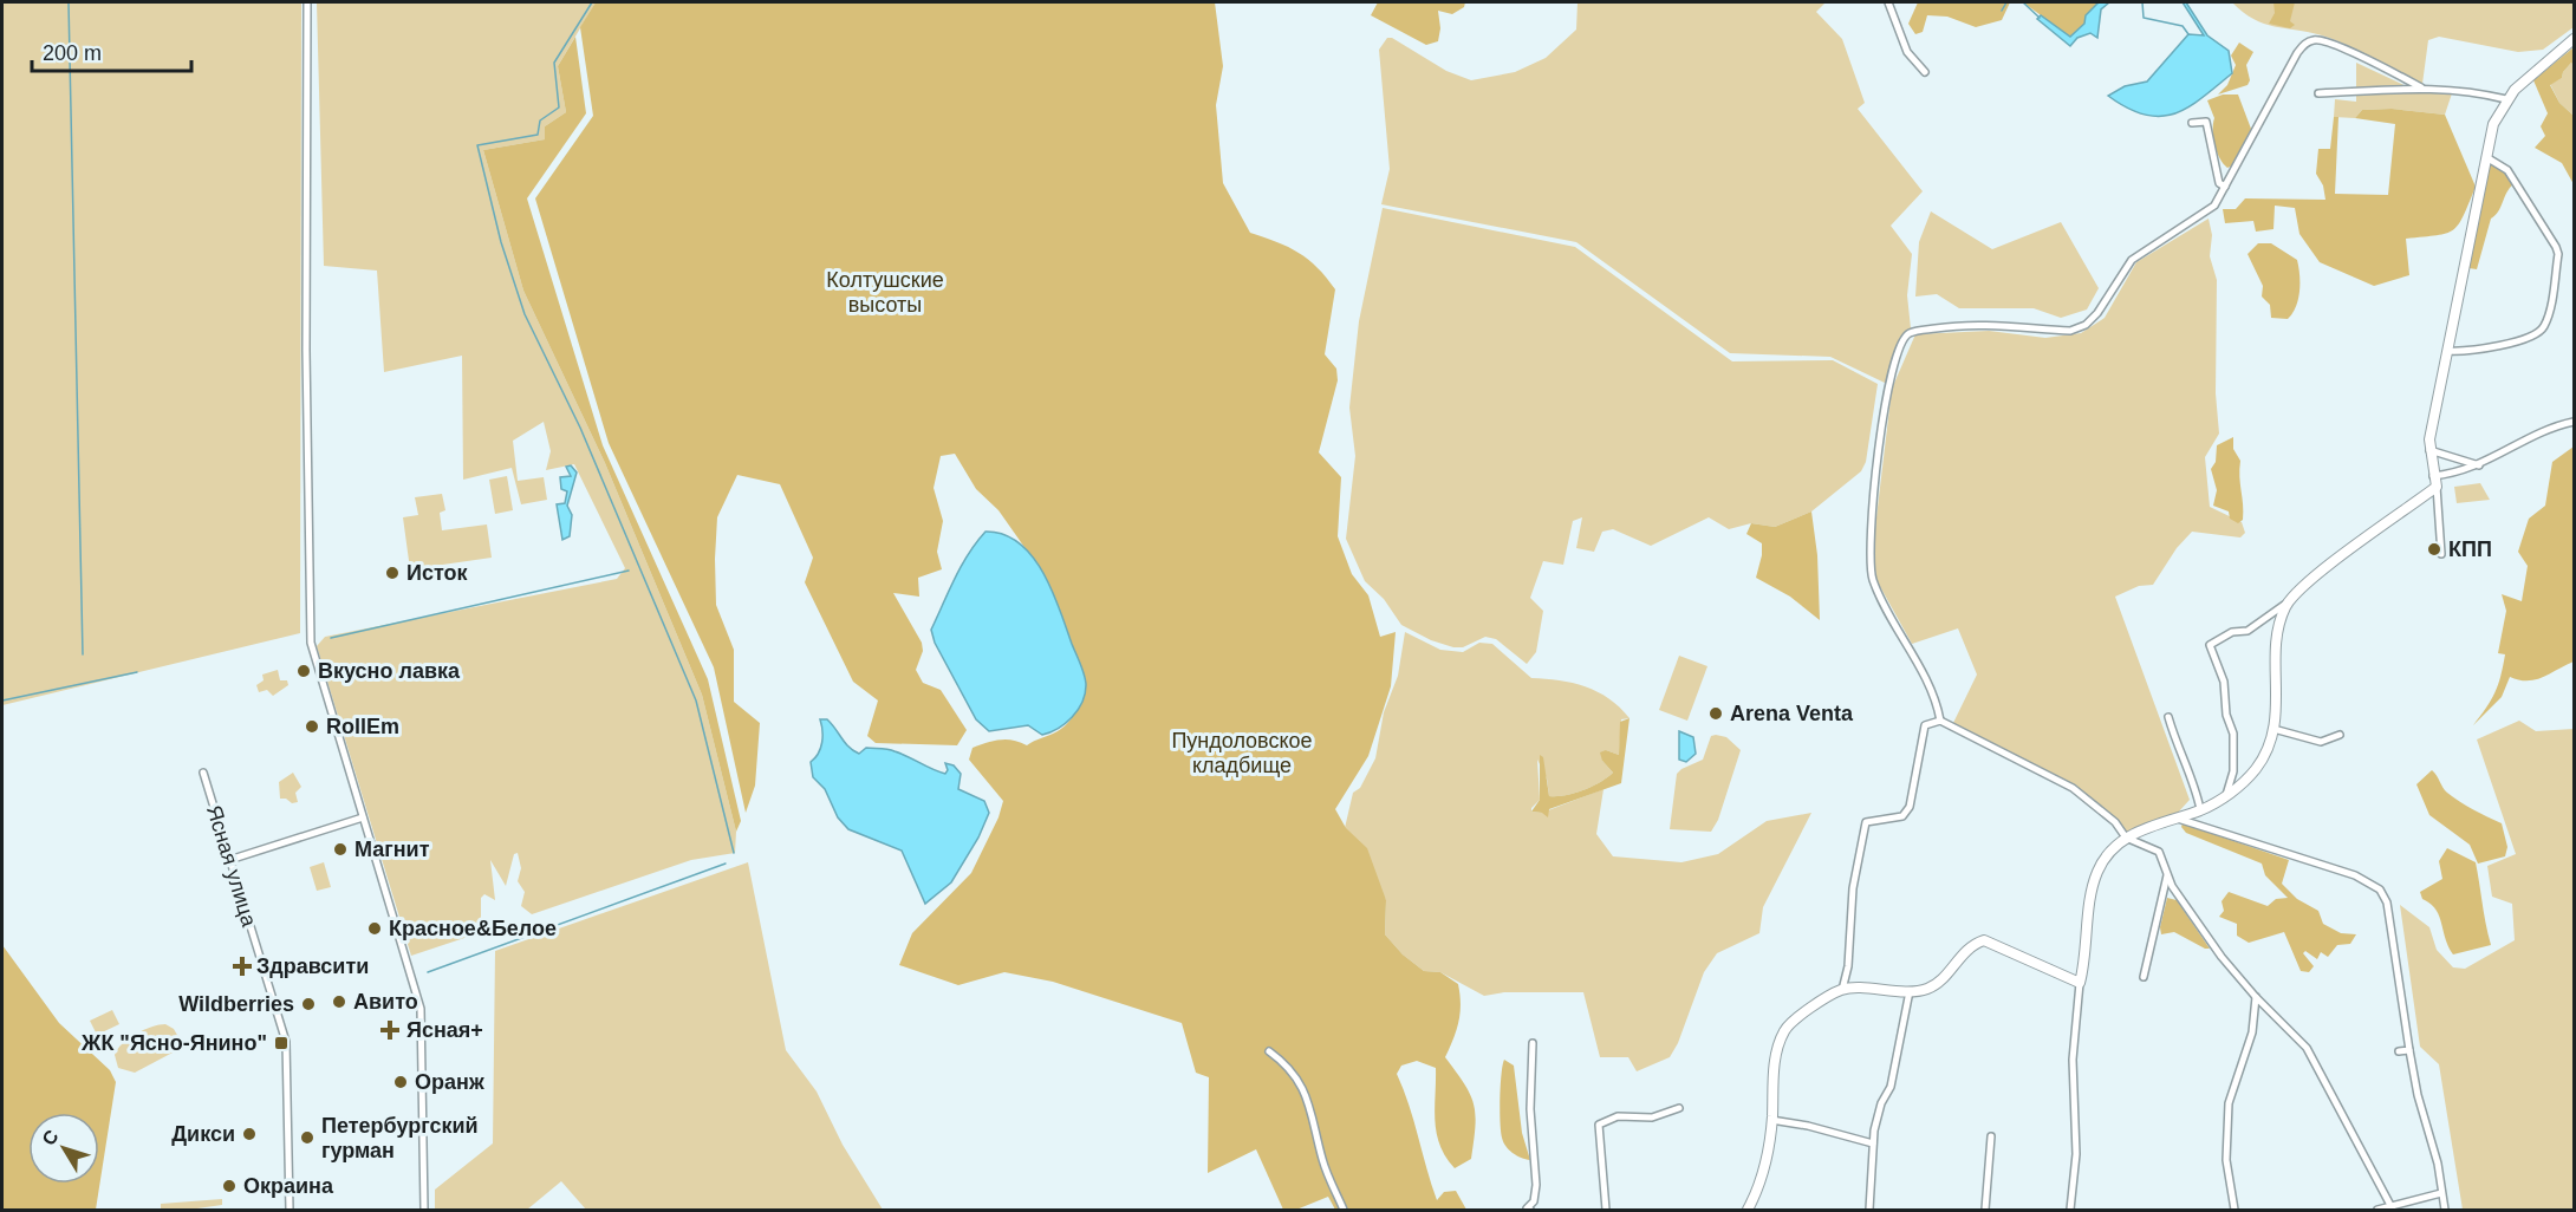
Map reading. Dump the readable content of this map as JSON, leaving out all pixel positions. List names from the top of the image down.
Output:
{
  "streets": {
    "street": ["Ясная улица"]
  },
  "parks": ["Колтушские высоты", "Пундоловское кладбище"],
  "places": {
    "other": [
      "КПП",
      "Исток",
      "Вкусно лавка",
      "Arena Venta",
      "RollEm",
      "Магнит",
      "Красное&Белое",
      "Авито",
      "Wildberries",
      "Оранж",
      "Дикси",
      "Петербургский гурман",
      "Окраина"
    ],
    "health": ["Здравсити", "Ясная+"],
    "transit": ["ЖК \"Ясно-Янино\""]
  },
  "scale_bar": "200 m",
  "north": "top left"
}
